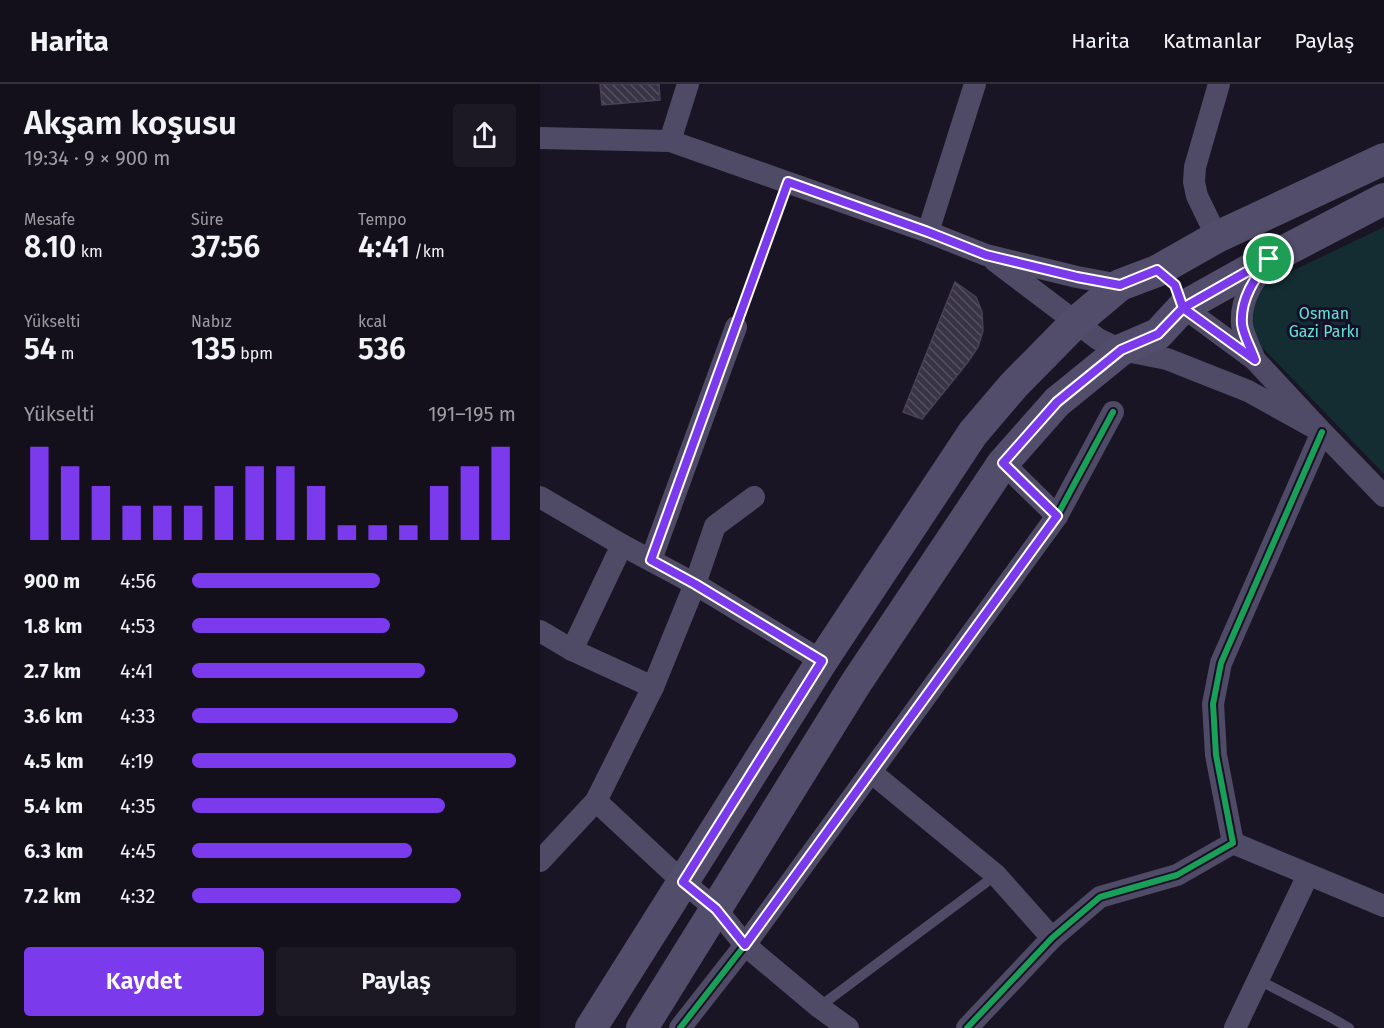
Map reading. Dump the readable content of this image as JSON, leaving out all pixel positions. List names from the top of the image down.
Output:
{
  "parks": ["Osman Gazi Parkı"],
  "page": {
    "header": "Harita",
    "nav": ["Harita", "Katmanlar", "Paylaş"],
    "heading": ["Akşam koşusu", "19:34 · 9 × 900 m"],
    "stats": [
      ["Mesafe", "8.10 km"],
      ["Süre", "37:56"],
      ["Tempo", "4:41 /km"],
      ["Yükselti", "54 m"],
      ["Nabız", "135 bpm"],
      ["kcal", "536"]
    ],
    "chart": ["Yükselti", "191–195 m"],
    "list": [
      {
        "name": "900 m",
        "note": "4:56"
      },
      {
        "name": "1.8 km",
        "note": "4:53"
      },
      {
        "name": "2.7 km",
        "note": "4:41"
      },
      {
        "name": "3.6 km",
        "note": "4:33"
      },
      {
        "name": "4.5 km",
        "note": "4:19"
      },
      {
        "name": "5.4 km",
        "note": "4:35"
      },
      {
        "name": "6.3 km",
        "note": "4:45"
      },
      {
        "name": "7.2 km",
        "note": "4:32"
      }
    ],
    "buttons": ["Kaydet", "Paylaş"]
  }
}
